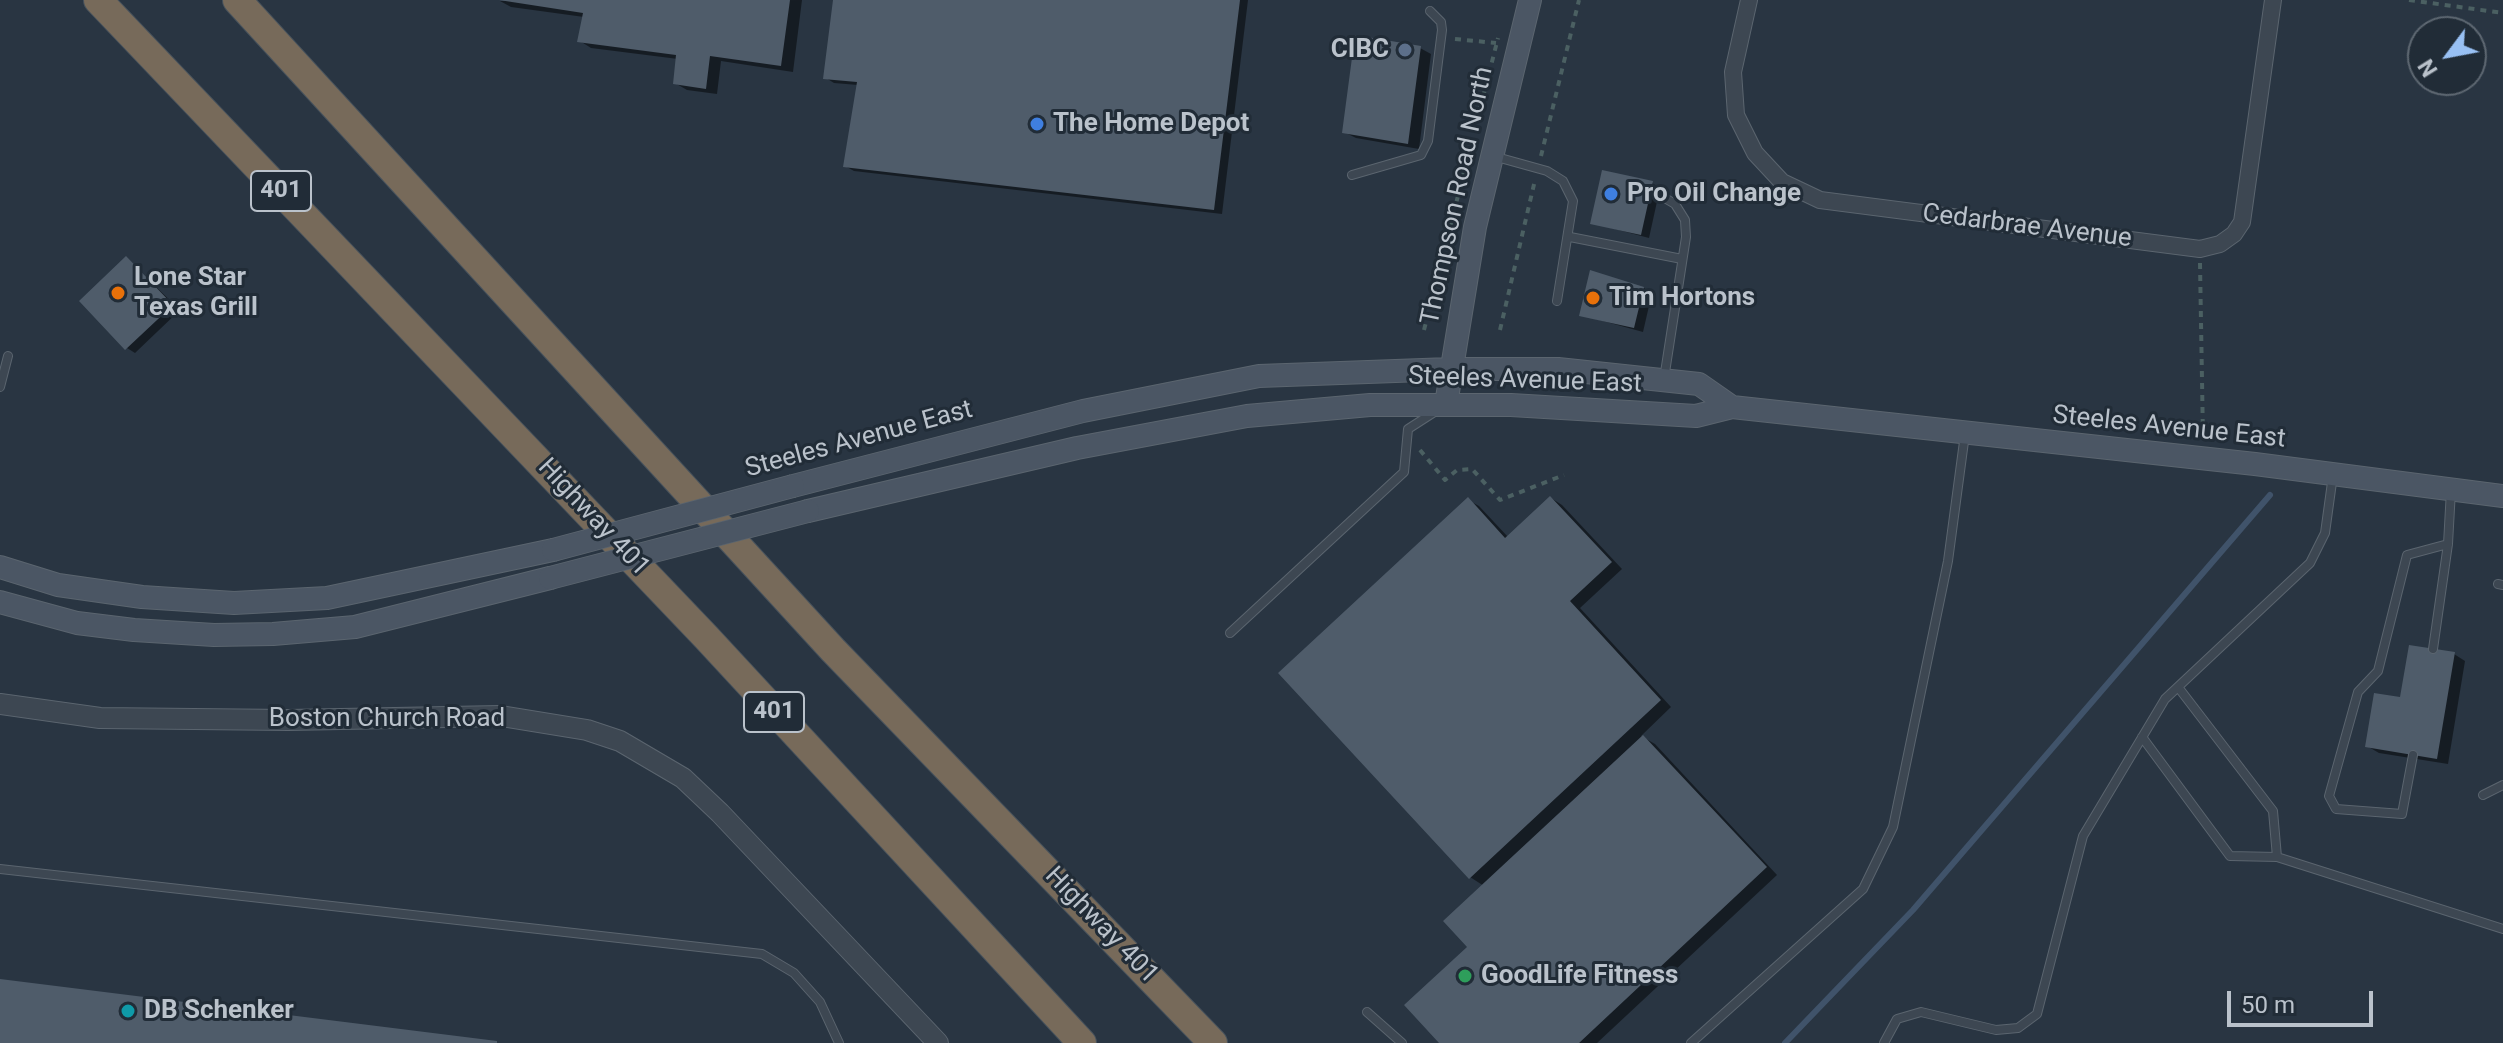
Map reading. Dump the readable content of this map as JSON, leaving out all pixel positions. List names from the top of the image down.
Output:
{
  "streets": {
    "highway": ["401", "Highway 401"],
    "main road": ["Thompson Road North", "Steeles Avenue East"],
    "street": ["Cedarbrae Avenue", "Boston Church Road"]
  },
  "crossings": [
    ["Thompson Road North", "Steeles Avenue East"]
  ],
  "places": [
    "CIBC",
    "The Home Depot",
    "Pro Oil Change",
    "Lone Star Texas Grill",
    "Tim Hortons",
    "GoodLife Fitness",
    "DB Schenker"
  ],
  "scale_bar": "50 m",
  "north": "bottom left"
}
